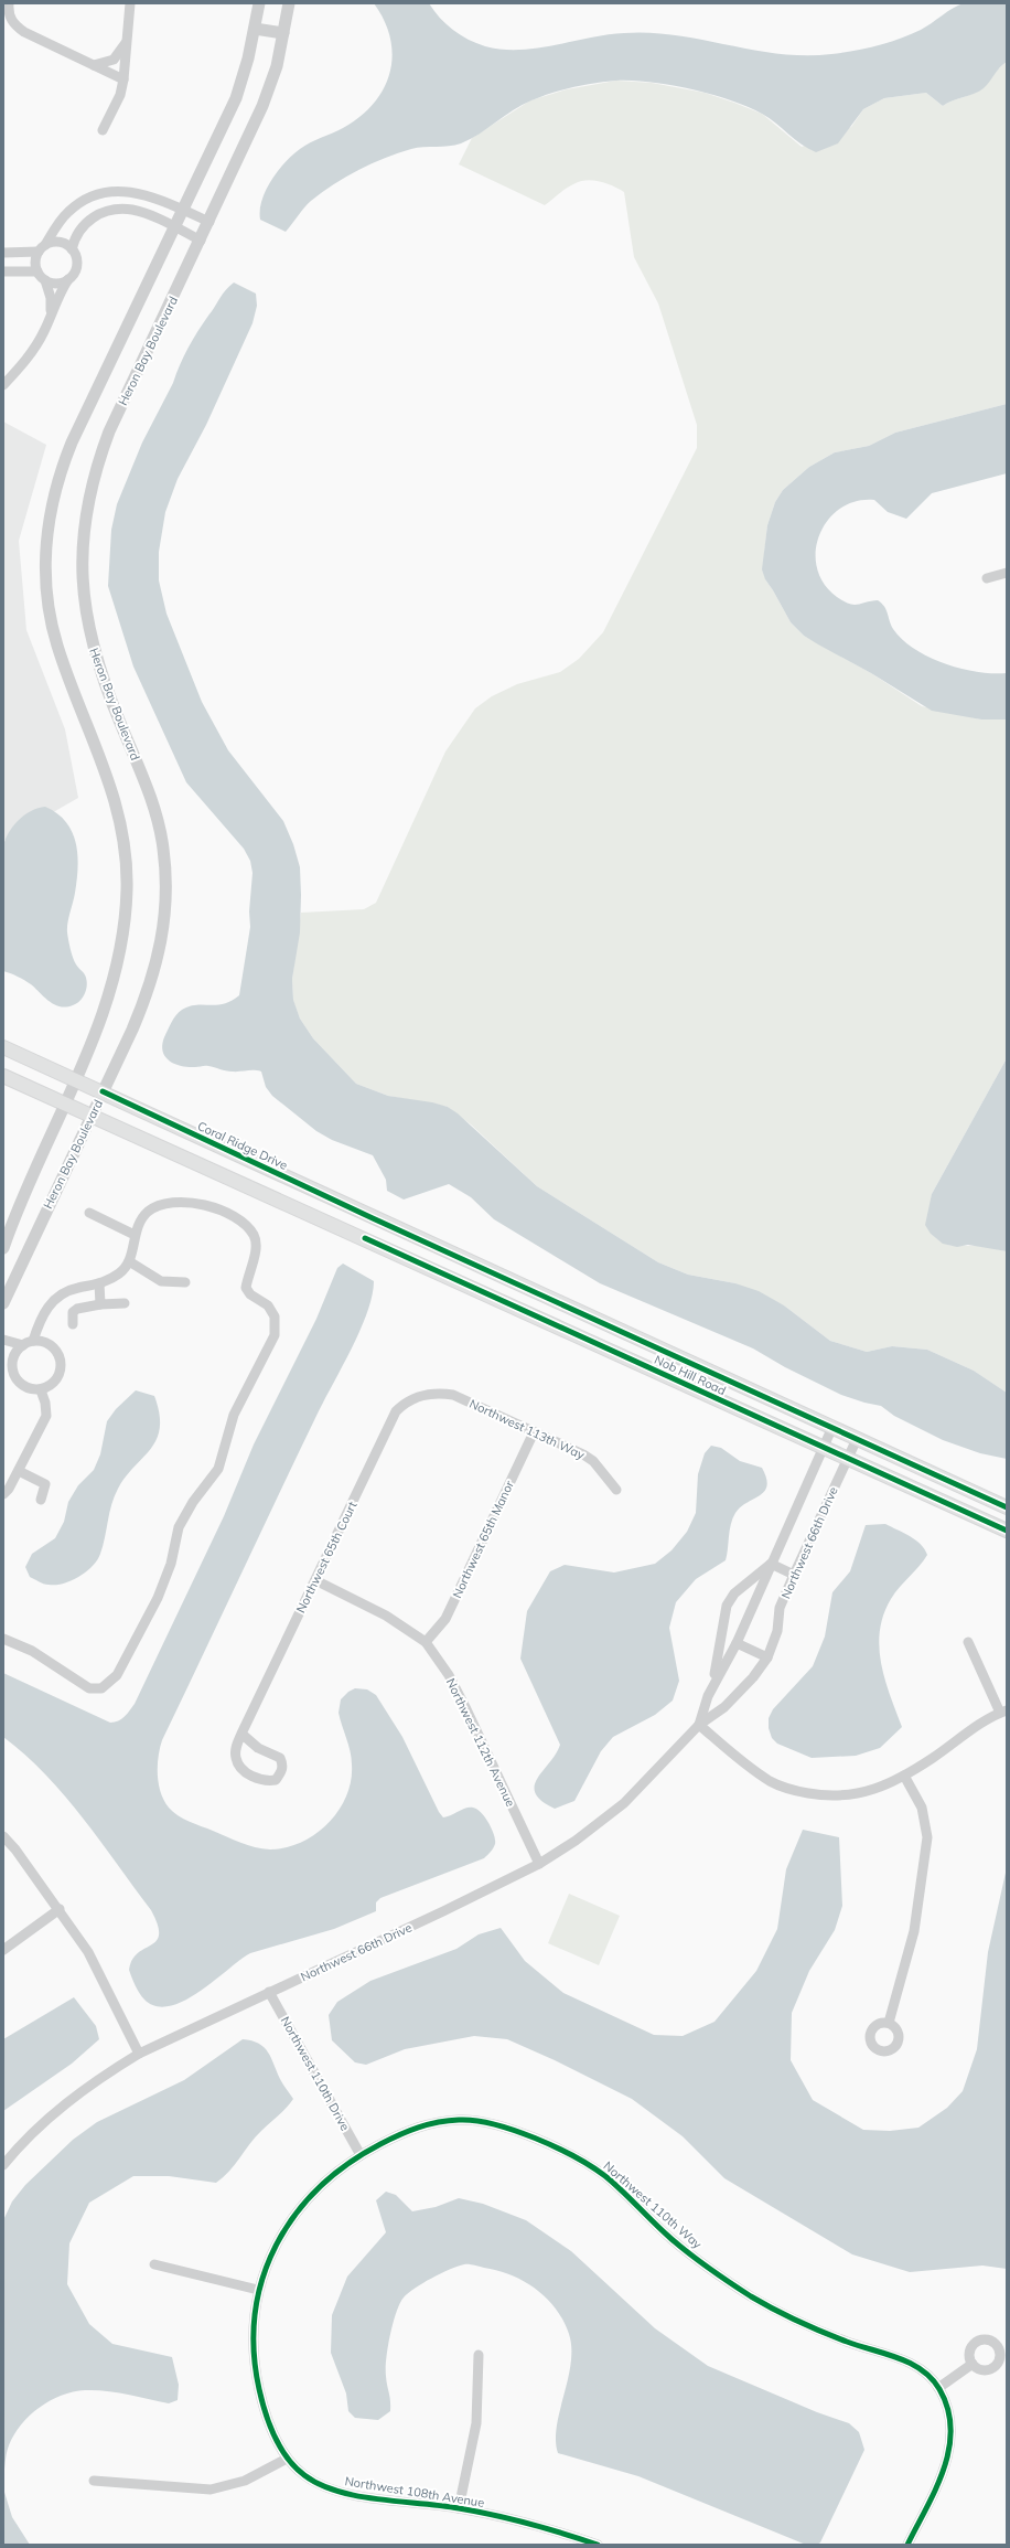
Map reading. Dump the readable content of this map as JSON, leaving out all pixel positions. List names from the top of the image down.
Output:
{
  "streets": {
    "main road": ["Coral Ridge Drive", "Nob Hill Road"],
    "street": [
      "Heron Bay Boulevard",
      "Northwest 113th Way",
      "Northwest 65th Manor",
      "Northwest 66th Drive",
      "Northwest 65th Court",
      "Northwest 112th Avenue",
      "Northwest 110th Drive",
      "Northwest 110th Way",
      "Northwest 108th Avenue"
    ]
  },
  "crossings": [
    ["Heron Bay Boulevard", "Coral Ridge Drive"],
    ["Heron Bay Boulevard", "Nob Hill Road"],
    ["Coral Ridge Drive", "Nob Hill Road"],
    ["Nob Hill Road", "Northwest 66th Drive"],
    ["Northwest 113th Way", "Northwest 65th Manor"],
    ["Northwest 113th Way", "Northwest 65th Court"],
    ["Northwest 65th Manor", "Northwest 112th Avenue"],
    ["Northwest 66th Drive", "Northwest 112th Avenue"],
    ["Northwest 66th Drive", "Northwest 110th Drive"],
    ["Northwest 65th Court", "Northwest 112th Avenue"],
    ["Northwest 110th Drive", "Northwest 110th Way"],
    ["Northwest 110th Way", "Northwest 108th Avenue"]
  ]
}
